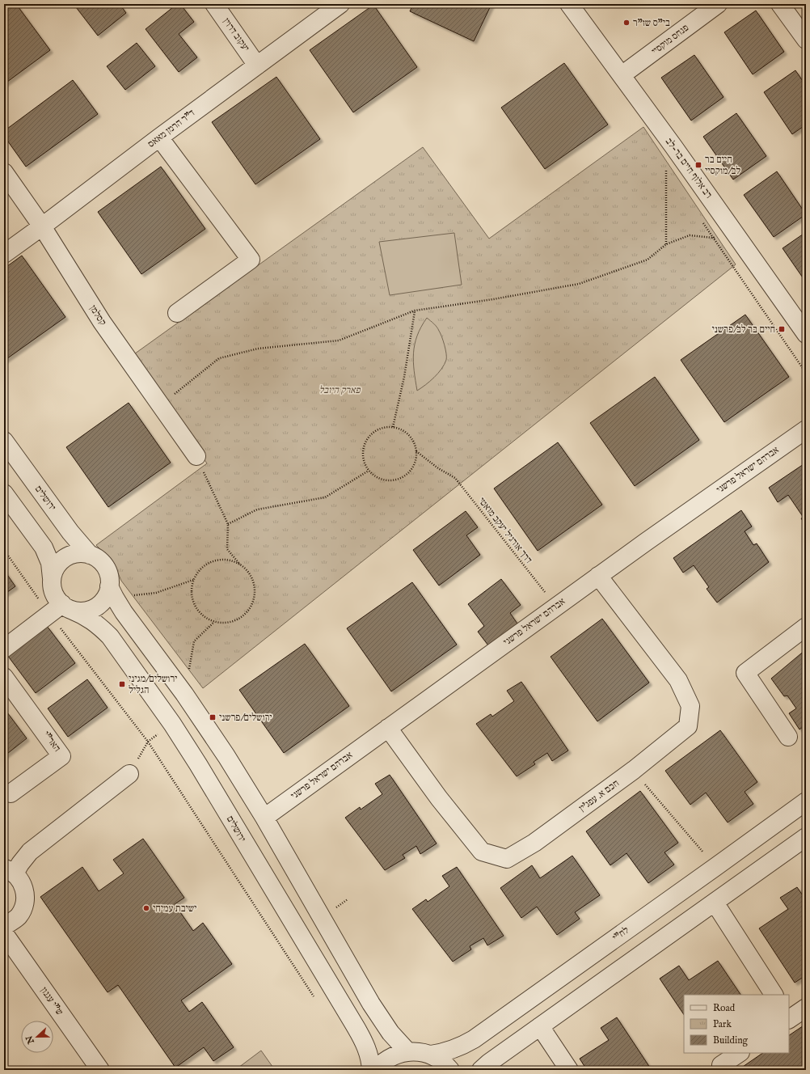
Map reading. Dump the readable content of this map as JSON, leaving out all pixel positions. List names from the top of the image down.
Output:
{
  "streets": {
    "street": [
      "יעקוב דרוין",
      "פנחס מוקסיי",
      "ד\"ר הרמן מאאס",
      "רב אלוף חיים בר-לב",
      "קסלמן",
      "אברהם ישראל פרשני",
      "ירושלים",
      "האר\"י",
      "חכם א. עפג'ין",
      "לח\"י",
      "ש\"י עגנון"
    ],
    "path": ["דרך אורגיל יעקב מואטי"]
  },
  "crossings": [
    ["יעקוב דרוין", "ד\"ר הרמן מאאס"],
    ["פנחס מוקסיי", "רב אלוף חיים בר-לב"],
    ["ד\"ר הרמן מאאס", "קסלמן"],
    ["אברהם ישראל פרשני", "דרך אורגיל יעקב מואטי"],
    ["אברהם ישראל פרשני", "חכם א. עפג'ין"]
  ],
  "parks": ["פארק היובל"],
  "places": {
    "other": ["בי\"ס שז\"ר", "ישיבת עמיחי"],
    "transit": [
      "חיים בר לב/מוקסיי",
      "חיים בר לב/פרשני",
      "ירושלים/מגיני הגליל",
      "ירושלים/פרשני"
    ]
  },
  "legend": ["Road", "Park", "Building"],
  "north": "left"
}
